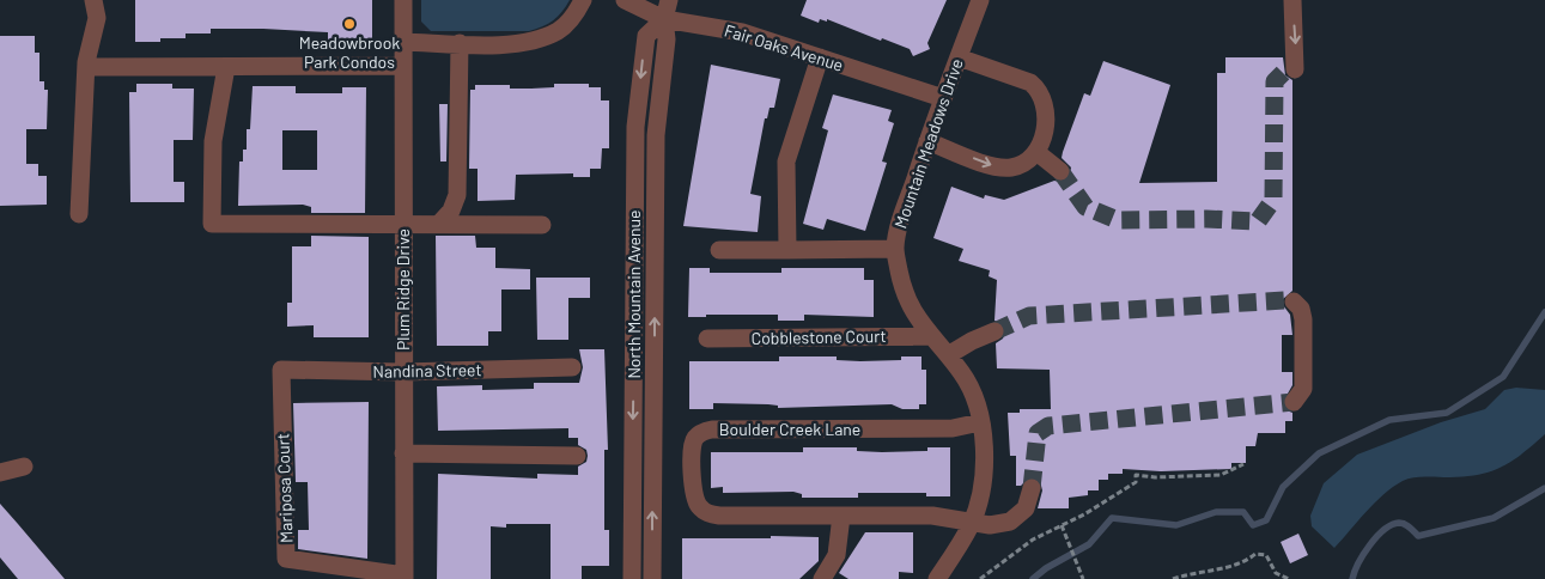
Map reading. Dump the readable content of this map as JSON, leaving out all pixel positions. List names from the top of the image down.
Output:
{
  "streets": {
    "street": [
      "Fair Oaks Avenue",
      "Mountain Meadows Drive",
      "Plum Ridge Drive",
      "North Mountain Avenue",
      "Cobblestone Court",
      "Nandina Street",
      "Boulder Creek Lane",
      "Mariposa Court"
    ]
  },
  "crossings": [
    ["Fair Oaks Avenue", "Mountain Meadows Drive"],
    ["Fair Oaks Avenue", "North Mountain Avenue"],
    ["Mountain Meadows Drive", "Cobblestone Court"],
    ["Mountain Meadows Drive", "Boulder Creek Lane"],
    ["Plum Ridge Drive", "Nandina Street"],
    ["Plum Ridge Drive", "Mariposa Court"],
    ["Nandina Street", "Mariposa Court"]
  ],
  "places": ["Meadowbrook Park Condos"]
}
